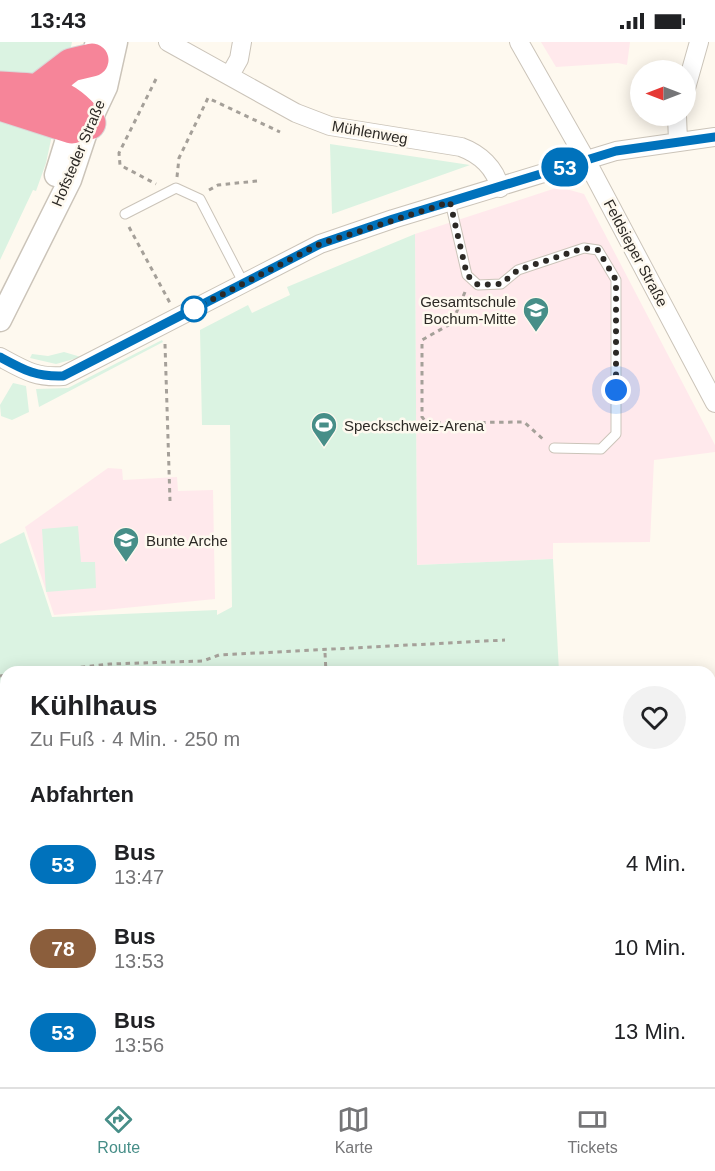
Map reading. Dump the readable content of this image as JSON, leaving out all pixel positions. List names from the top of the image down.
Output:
{
  "streets": {
    "street": ["Mühlenweg", "Hofsteder Straße", "Feldsieper Straße"]
  },
  "places": {
    "school or university": ["Gesamtschule Bochum-Mitte", "Bunte Arche"],
    "sports": ["Speckschweiz-Arena"]
  },
  "lines": ["bus line 53"],
  "north": "left",
  "page": {
    "status": "13:43",
    "on_map": "53",
    "heading": [
      ["Kühlhaus", "Zu Fuß · 4 Min. · 250 m"],
      "Abfahrten"
    ],
    "list": [
      {
        "mark": "53",
        "name": "Bus",
        "note": "13:47",
        "value": "4 Min."
      },
      {
        "mark": "78",
        "name": "Bus",
        "note": "13:53",
        "value": "10 Min."
      },
      {
        "mark": "53",
        "name": "Bus",
        "note": "13:56",
        "value": "13 Min."
      }
    ],
    "tabs": ["Route", "Karte", "Tickets"]
  }
}
